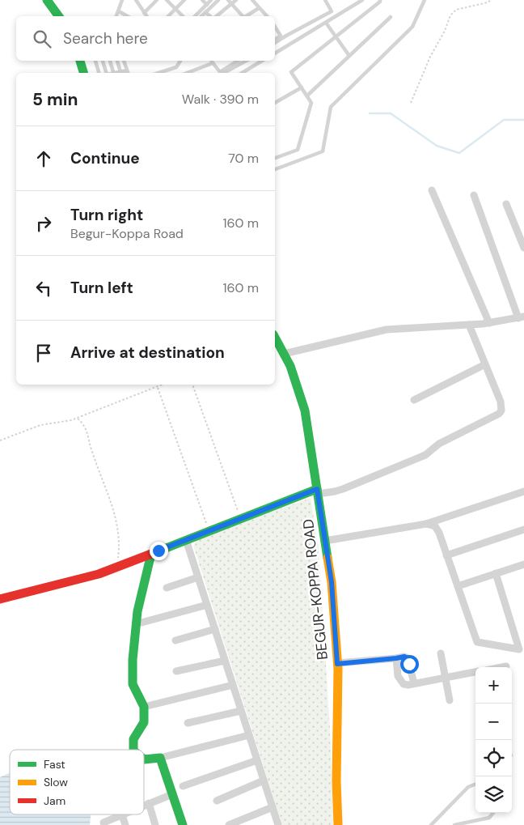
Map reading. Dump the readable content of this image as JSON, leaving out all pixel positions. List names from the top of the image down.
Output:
{
  "streets": {
    "street": ["BEGUR-KOPPA ROAD"]
  },
  "legend": ["Fast", "Slow", "Jam"],
  "page": {
    "search": "Search here",
    "heading": ["5 min", "Walk · 390 m"],
    "list": [
      ["Continue", "70 m"],
      ["Turn right", "Begur-Koppa Road", "160 m"],
      ["Turn left", "160 m"],
      "Arrive at destination"
    ],
    "map_buttons": ["+", "−"]
  }
}
